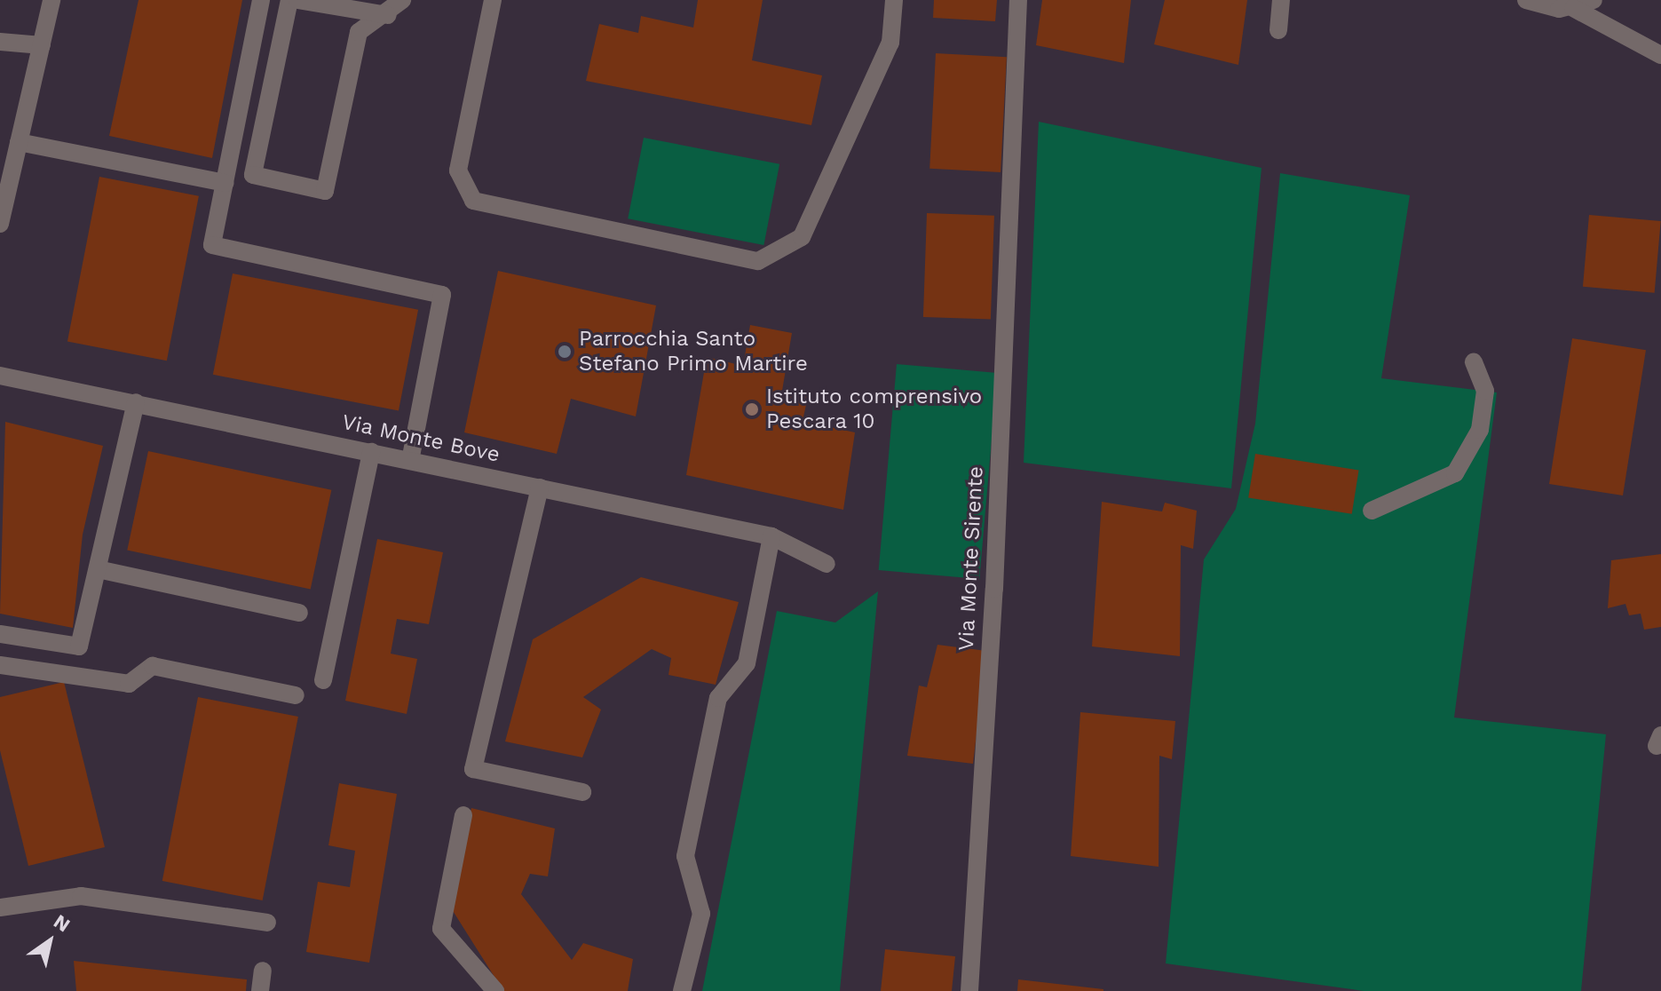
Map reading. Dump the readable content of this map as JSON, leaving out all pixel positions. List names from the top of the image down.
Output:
{
  "streets": {
    "street": ["Via Monte Bove", "Via Monte Sirente"]
  },
  "places": ["Parrocchia Santo Stefano Primo Martire", "Istituto comprensivo Pescara 10"],
  "north": "top right"
}
